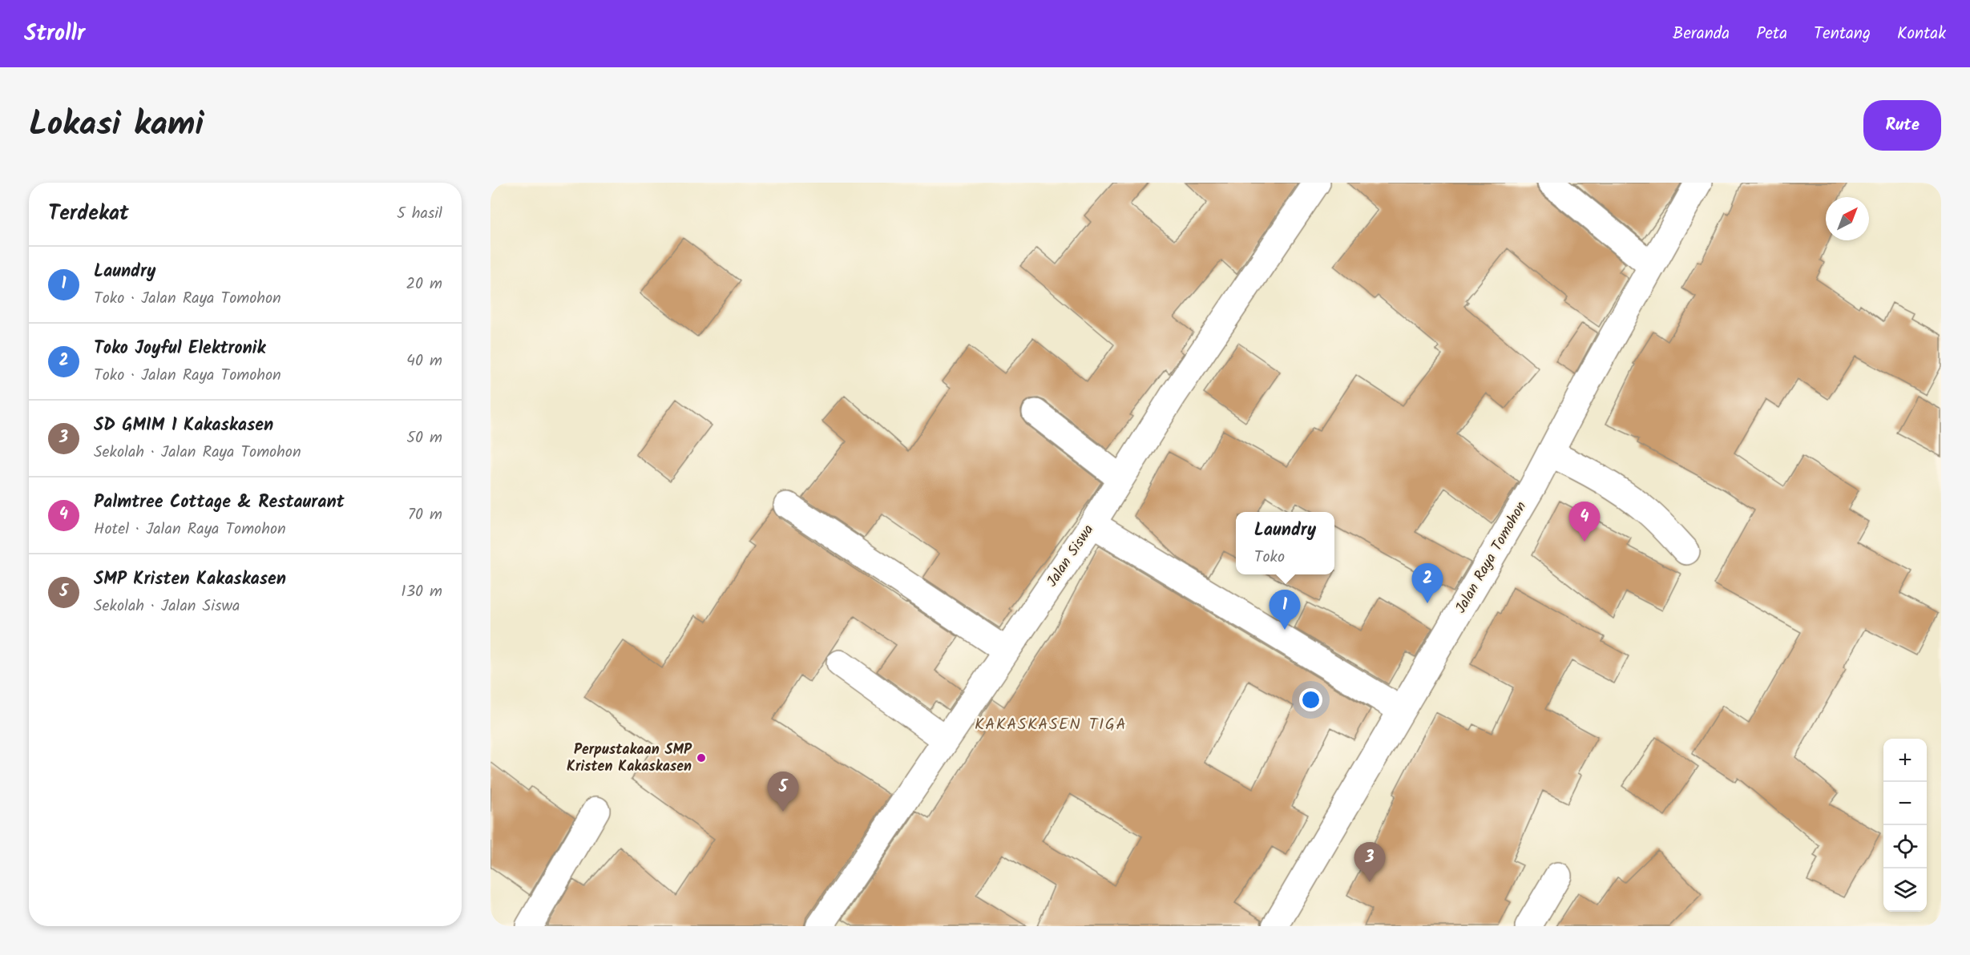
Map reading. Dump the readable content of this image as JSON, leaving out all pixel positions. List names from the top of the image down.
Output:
{
  "streets": {
    "main road": ["Jalan Siswa", "Jalan Raya Tomohon"]
  },
  "districts": ["KAKASKASEN TIGA"],
  "places": ["Perpustakaan SMP Kristen Kakaskasen"],
  "north": "top right",
  "page": {
    "header": "Strollr",
    "nav": [
      "Beranda",
      "Peta",
      "Tentang",
      "Kontak"
    ],
    "title": "Lokasi kami",
    "buttons": "Rute",
    "heading": ["Terdekat", "5 hasil"],
    "list": [
      {
        "mark": "1",
        "name": "Laundry",
        "note": "Toko · Jalan Raya Tomohon",
        "value": "20 m"
      },
      {
        "mark": "2",
        "name": "Toko Joyful Elektronik",
        "note": "Toko · Jalan Raya Tomohon",
        "value": "40 m"
      },
      {
        "mark": "3",
        "name": "SD GMIM 1 Kakaskasen",
        "note": "Sekolah · Jalan Raya Tomohon",
        "value": "50 m"
      },
      {
        "mark": "4",
        "name": "Palmtree Cottage & Restaurant",
        "note": "Hotel · Jalan Raya Tomohon",
        "value": "70 m"
      },
      {
        "mark": "5",
        "name": "SMP Kristen Kakaskasen",
        "note": "Sekolah · Jalan Siswa",
        "value": "130 m"
      }
    ],
    "pins": [
      "4",
      "2",
      "1",
      "5",
      "3"
    ],
    "popup": ["Laundry", "Toko"],
    "map_buttons": ["+", "−"]
  }
}
